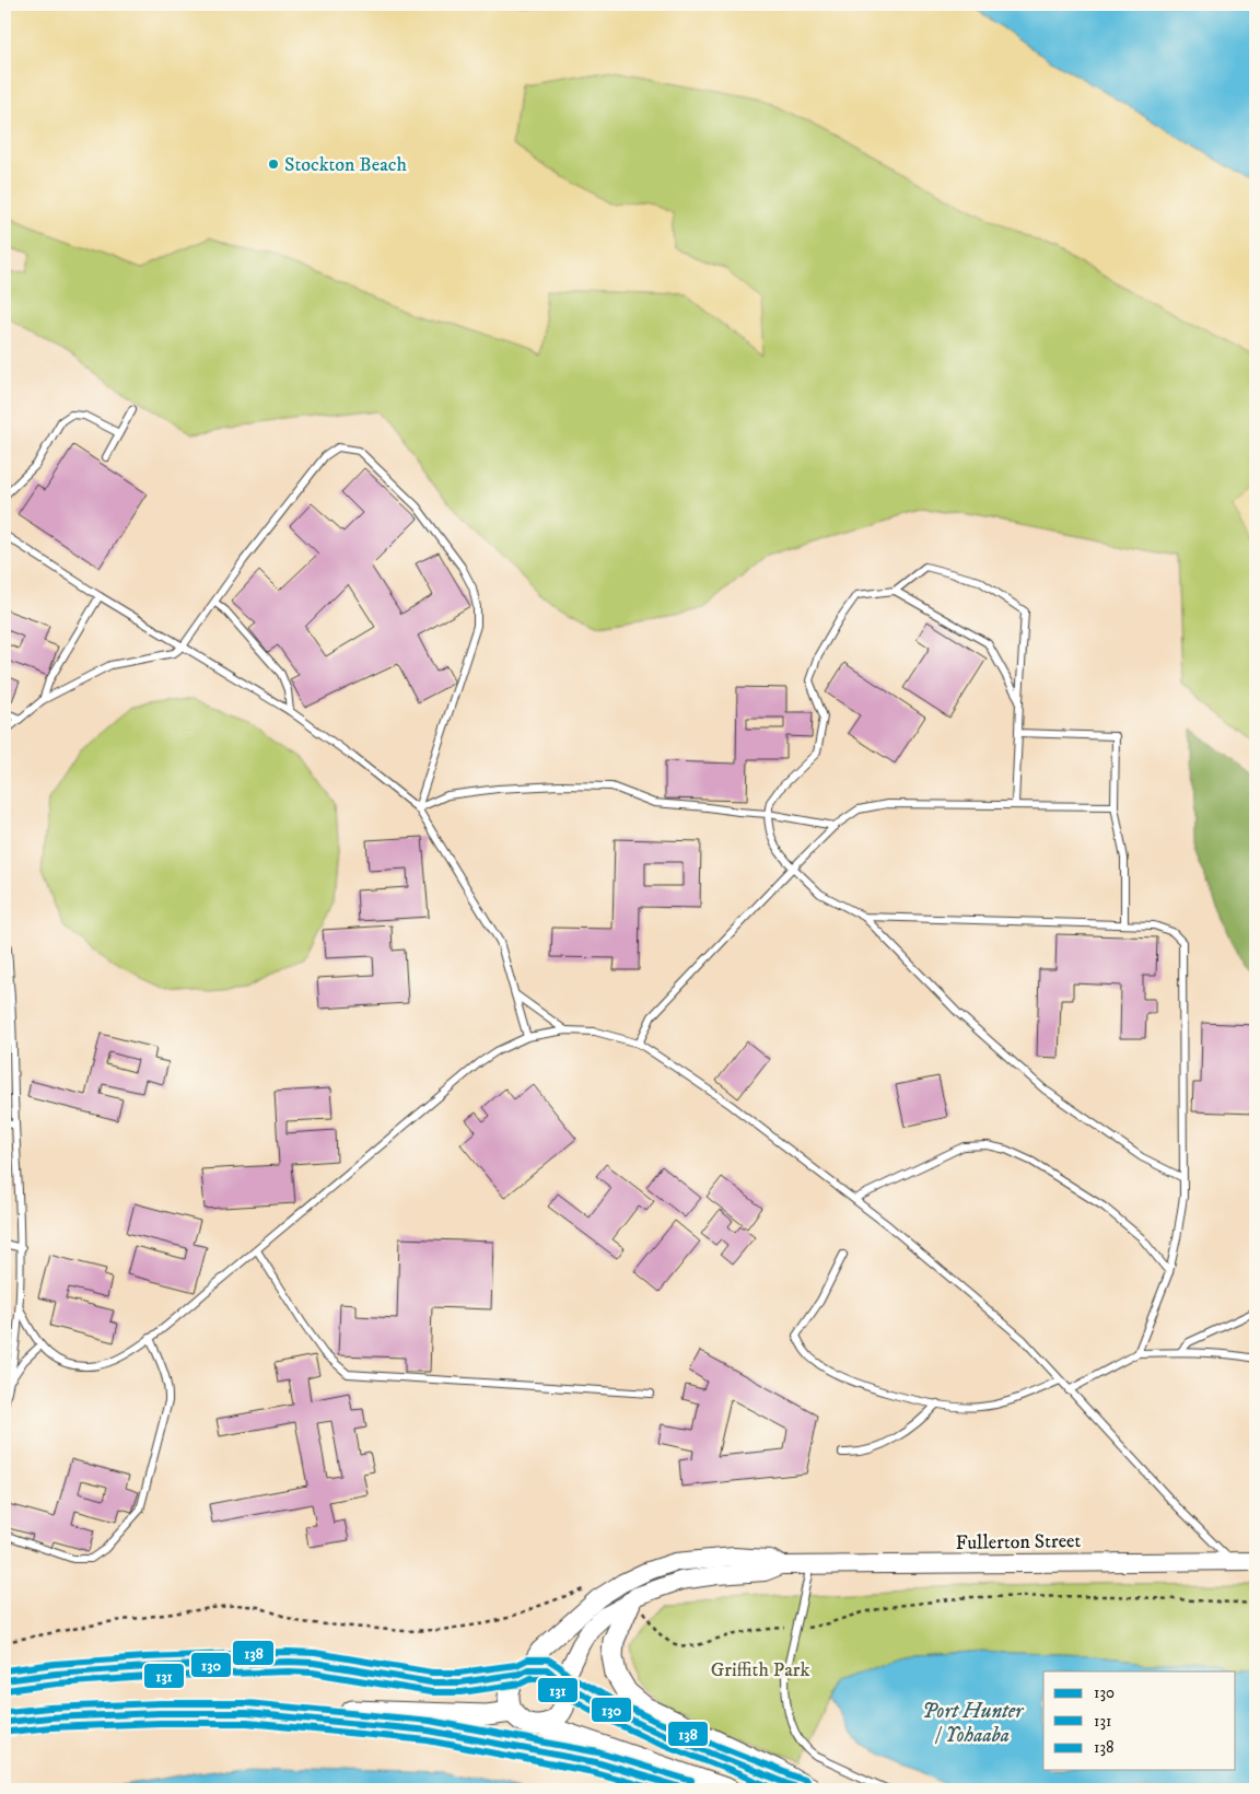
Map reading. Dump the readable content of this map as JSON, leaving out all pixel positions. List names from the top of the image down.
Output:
{
  "streets": {
    "main road": ["Fullerton Street"]
  },
  "water": ["Port Hunter / Yohaaba"],
  "parks": ["Griffith Park"],
  "places": ["Stockton Beach"],
  "lines": ["transit line 138", "transit line 130", "transit line 131"],
  "legend": ["130", "131", "138"]
}
